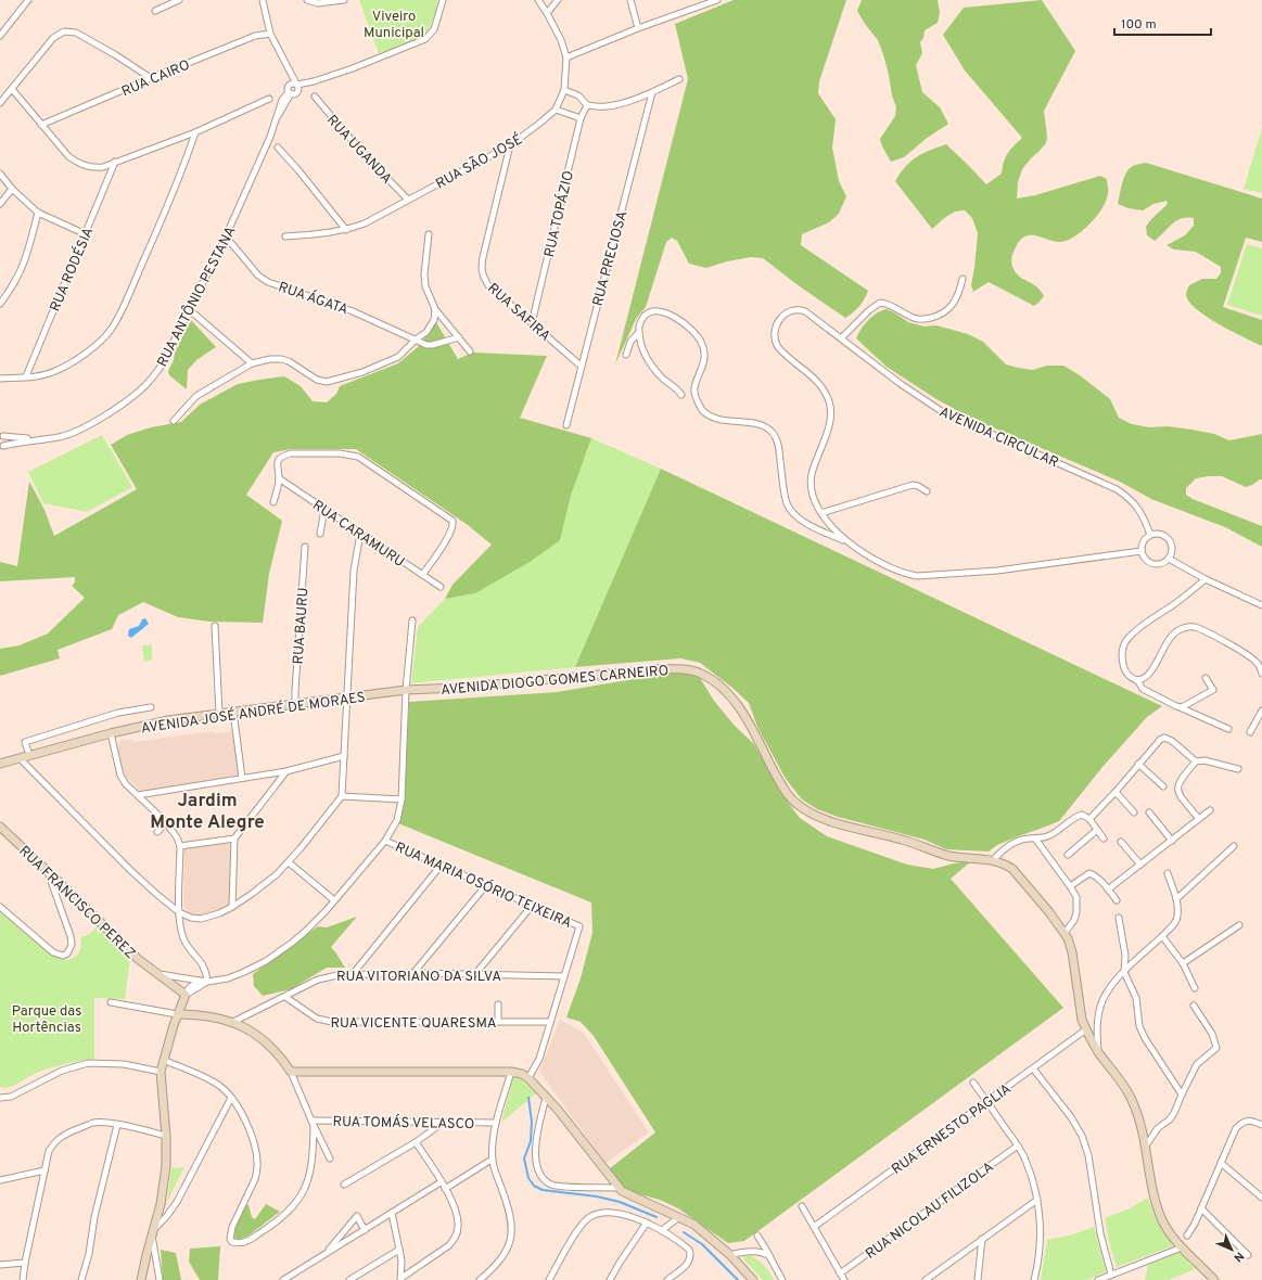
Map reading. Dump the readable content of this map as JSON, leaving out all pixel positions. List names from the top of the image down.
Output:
{
  "streets": {
    "street": [
      "RUA CAIRO",
      "RUA UGANDA",
      "RUA SÃO JOSÉ",
      "RUA TOPÁZIO",
      "RUA PRECIOSA",
      "RUA RODÉSIA",
      "RUA ANTÔNIO PESTANA",
      "RUA ÁGATA",
      "RUA SAFIRA",
      "AVENIDA CIRCULAR",
      "RUA CARAMURU",
      "RUA BAURU",
      "AVENIDA DIOGO GOMES CARNEIRO",
      "AVENIDA JOSÉ ANDRÉ DE MORAES",
      "RUA MARIA OSÓRIO TEIXEIRA",
      "RUA FRANCISCO PEREZ",
      "RUA VITORIANO DA SILVA",
      "RUA VICENTE QUARESMA",
      "RUA TOMÁS VELASCO",
      "RUA ERNESTO PAGLIA",
      "RUA NICOLAU FILIZOLA"
    ]
  },
  "crossings": [
    ["RUA UGANDA", "RUA SÃO JOSÉ"],
    ["RUA SÃO JOSÉ", "RUA SAFIRA"],
    ["RUA TOPÁZIO", "RUA SAFIRA"],
    ["RUA PRECIOSA", "RUA SAFIRA"],
    ["RUA ANTÔNIO PESTANA", "RUA ÁGATA"],
    ["RUA BAURU", "AVENIDA JOSÉ ANDRÉ DE MORAES"],
    ["AVENIDA DIOGO GOMES CARNEIRO", "AVENIDA JOSÉ ANDRÉ DE MORAES"],
    ["AVENIDA DIOGO GOMES CARNEIRO", "RUA ERNESTO PAGLIA"],
    ["RUA MARIA OSÓRIO TEIXEIRA", "RUA VITORIANO DA SILVA"],
    ["RUA MARIA OSÓRIO TEIXEIRA", "RUA VICENTE QUARESMA"],
    ["RUA VITORIANO DA SILVA", "RUA VICENTE QUARESMA"]
  ],
  "districts": ["Jardim Monte Alegre"],
  "parks": ["Viveiro Municipal", "Parque das Hortências"],
  "scale_bar": "100 m",
  "north": "bottom right"
}
